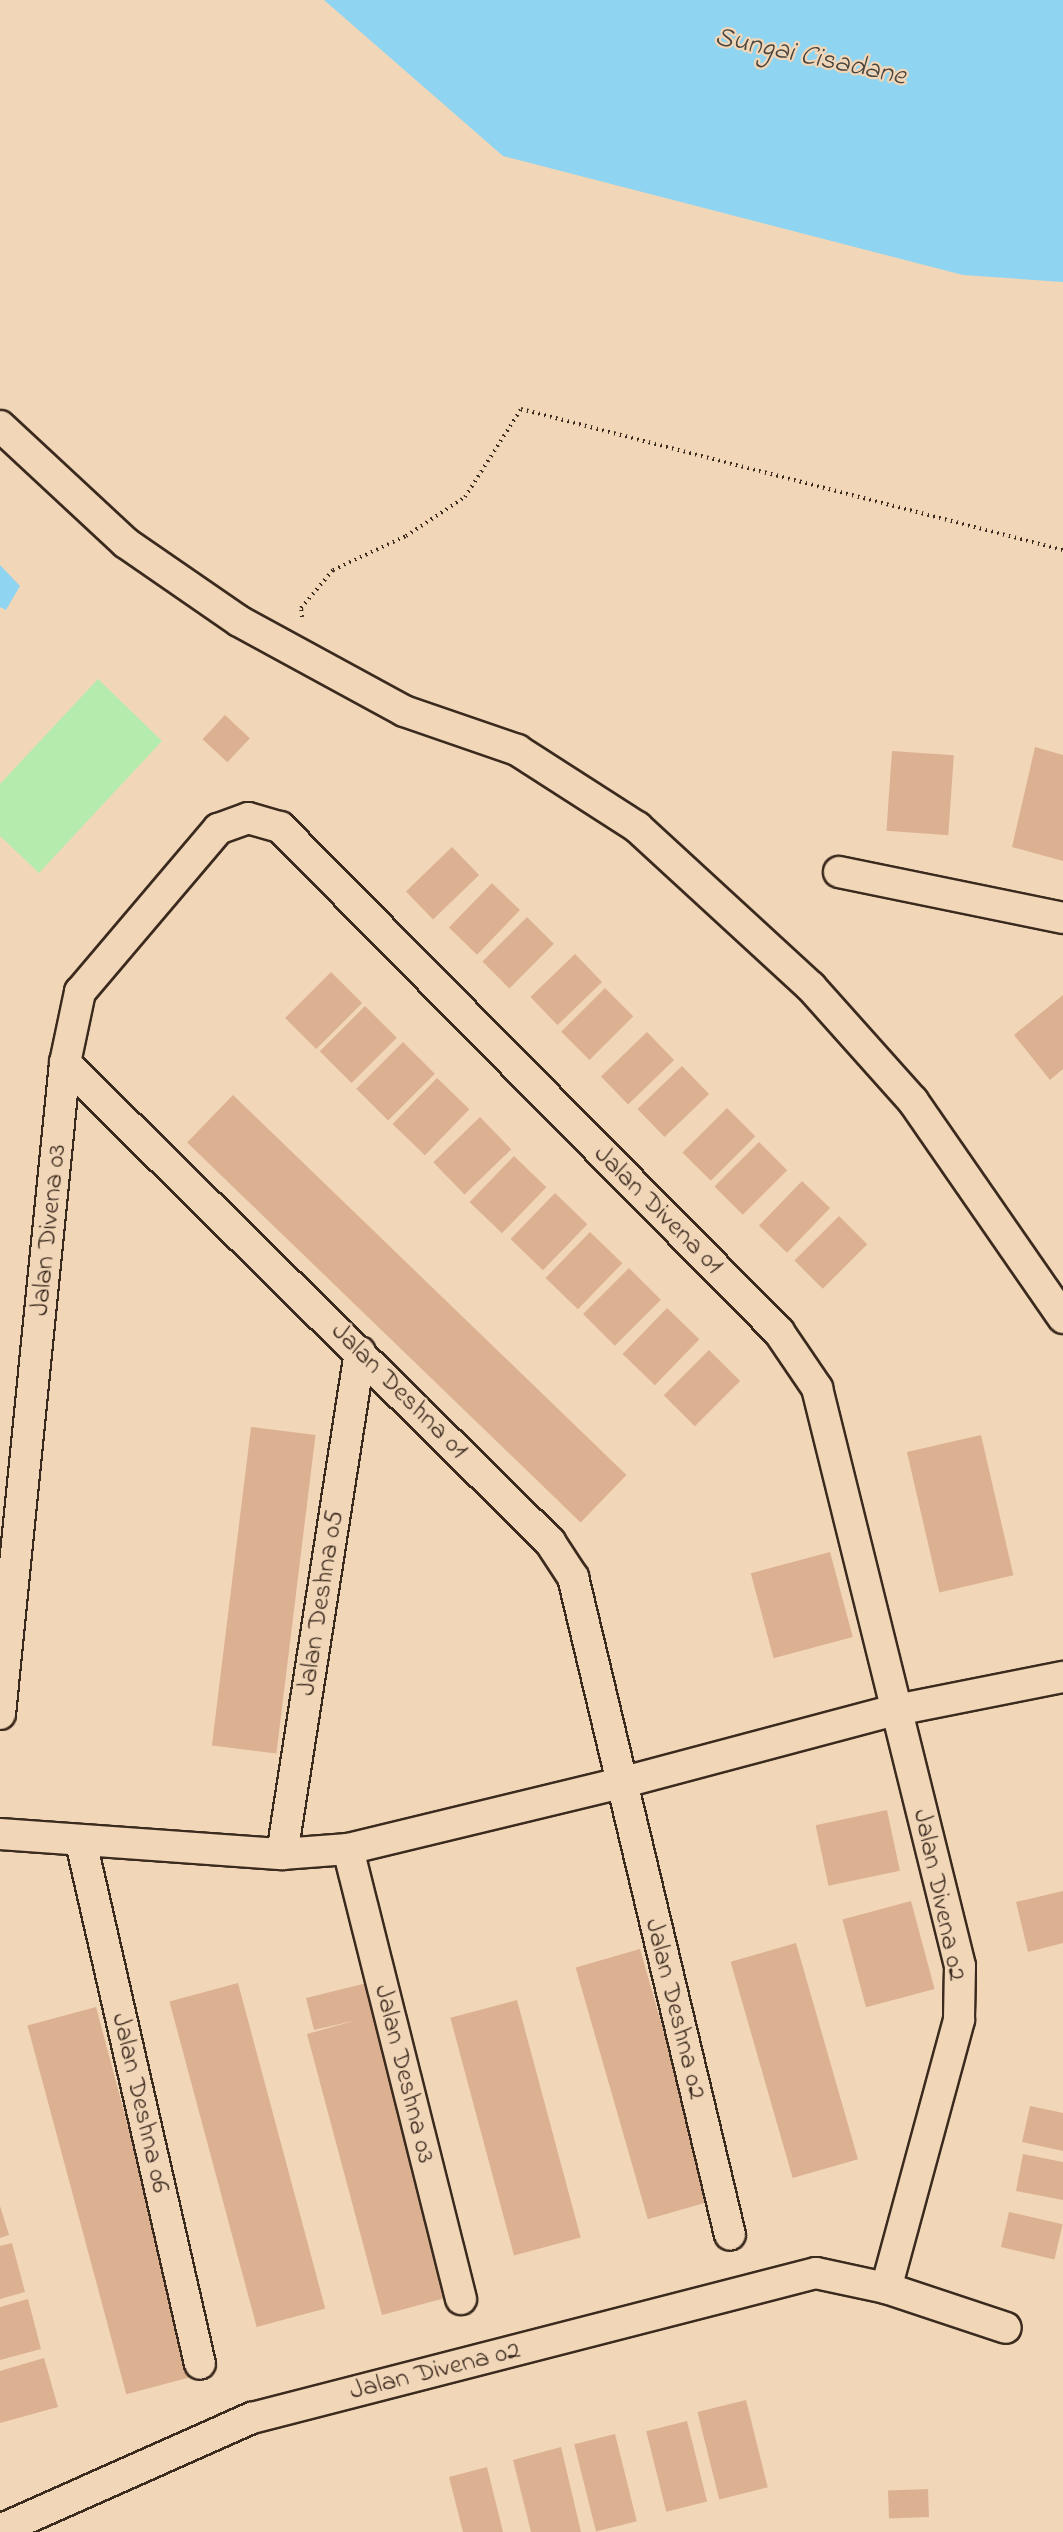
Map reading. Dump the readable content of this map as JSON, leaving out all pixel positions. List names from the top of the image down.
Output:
{
  "streets": {
    "street": [
      "Jalan Divena 01",
      "Jalan Divena 03",
      "Jalan Deshna 01",
      "Jalan Deshna 05",
      "Jalan Divena 02",
      "Jalan Deshna 02",
      "Jalan Deshna 03",
      "Jalan Deshna 06"
    ]
  },
  "crossings": [
    ["Jalan Divena 01", "Jalan Divena 03"],
    ["Jalan Divena 01", "Jalan Divena 02"],
    ["Jalan Divena 03", "Jalan Deshna 01"],
    ["Jalan Deshna 01", "Jalan Deshna 05"],
    ["Jalan Deshna 01", "Jalan Deshna 02"]
  ],
  "water": ["Sungai Cisadane"]
}
